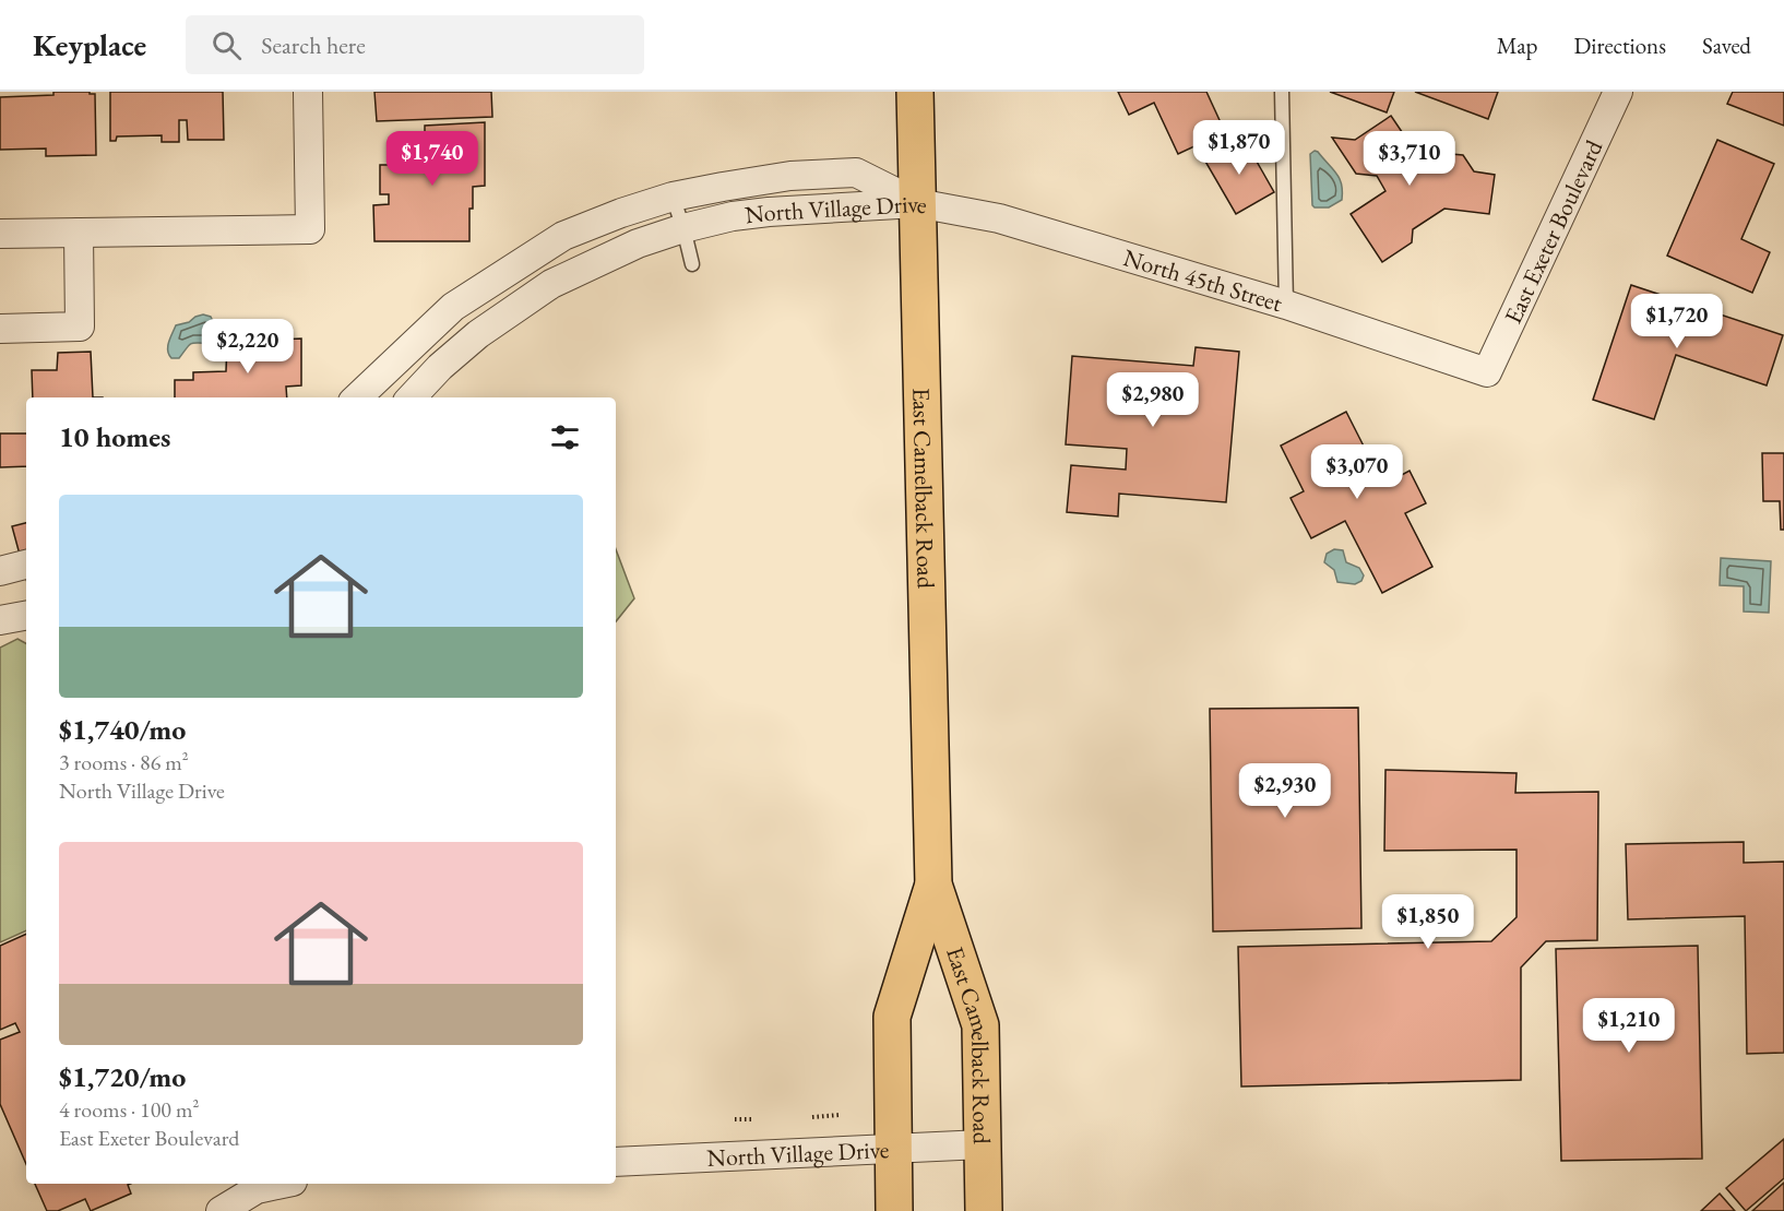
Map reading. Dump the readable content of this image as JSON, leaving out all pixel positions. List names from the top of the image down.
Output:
{
  "streets": {
    "main road": ["East Camelback Road"],
    "street": ["North Village Drive", "East Exeter Boulevard", "North 45th Street"]
  },
  "crossings": [
    ["North Village Drive", "North 45th Street"],
    ["North Village Drive", "East Camelback Road"],
    ["East Exeter Boulevard", "North 45th Street"],
    ["North 45th Street", "East Camelback Road"]
  ],
  "page": {
    "header": "Keyplace",
    "search": "Search here",
    "nav": ["Map", "Directions", "Saved"],
    "price": [
      "$1,870",
      "$1,740",
      "$3,710",
      "$1,720",
      "$2,220",
      "$2,980",
      "$3,070",
      "$2,930",
      "$1,850",
      "$1,210"
    ],
    "heading": "10 homes",
    "list": [
      {
        "name": "$1,740/mo",
        "note": "3 rooms · 86 m² · North Village Drive"
      },
      {
        "name": "$1,720/mo",
        "note": "4 rooms · 100 m² · East Exeter Boulevard"
      }
    ]
  }
}
